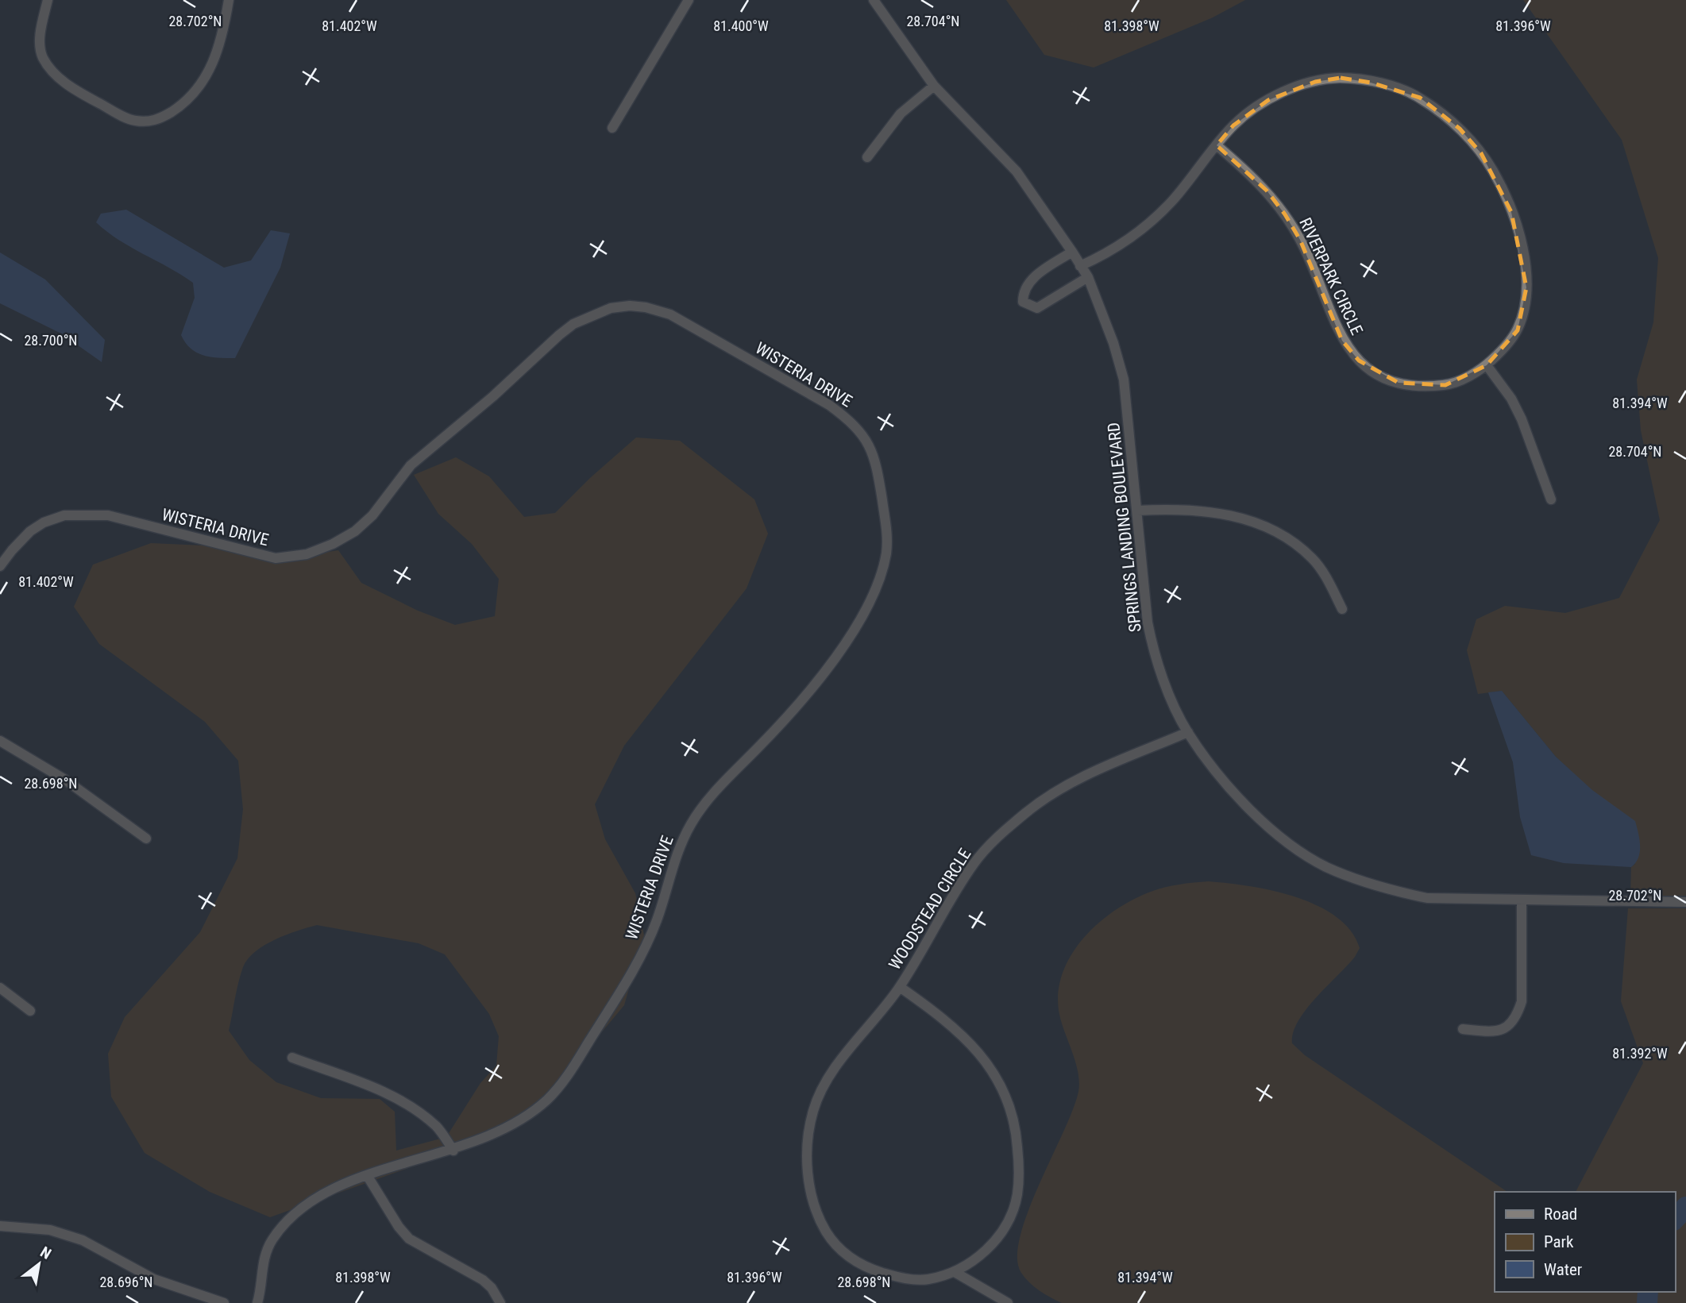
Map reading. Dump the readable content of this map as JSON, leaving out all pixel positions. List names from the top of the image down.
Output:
{
  "streets": {
    "street": [
      "RIVERPARK CIRCLE",
      "WISTERIA DRIVE",
      "SPRINGS LANDING BOULEVARD",
      "WOODSTEAD CIRCLE"
    ]
  },
  "crossings": [
    ["RIVERPARK CIRCLE", "SPRINGS LANDING BOULEVARD"],
    ["SPRINGS LANDING BOULEVARD", "WOODSTEAD CIRCLE"]
  ],
  "legend": ["Road", "Park", "Water"],
  "north": "top right",
  "coordinates": [
    "28.702°N",
    "28.704°N",
    "81.402°W",
    "81.400°W",
    "81.398°W",
    "81.396°W",
    "28.700°N",
    "81.394°W",
    "28.698°N",
    "81.392°W",
    "28.696°N"
  ]
}
